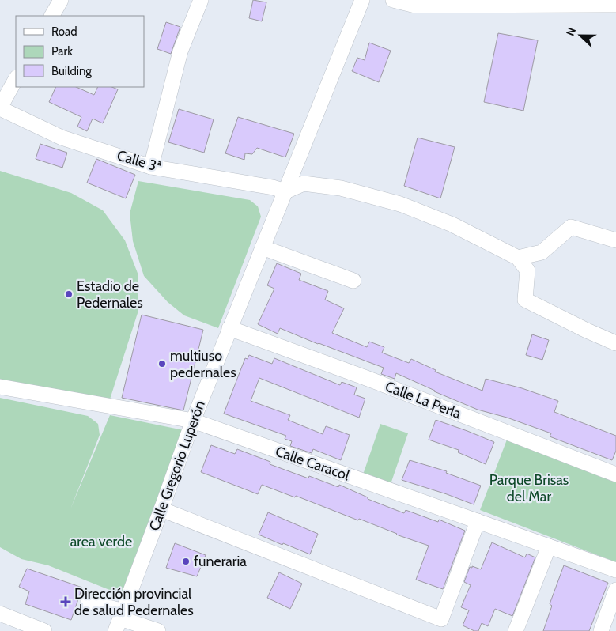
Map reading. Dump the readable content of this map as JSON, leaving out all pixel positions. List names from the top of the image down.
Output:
{
  "streets": {
    "street": [
      "Calle 3ª",
      "Calle La Perla",
      "Calle Caracol",
      "Calle Gregorio Luperón"
    ]
  },
  "crossings": [
    ["Calle 3ª", "Calle Gregorio Luperón"],
    ["Calle La Perla", "Calle Gregorio Luperón"],
    ["Calle Caracol", "Calle Gregorio Luperón"]
  ],
  "parks": ["Parque Brisas del Mar", "area verde"],
  "places": {
    "other": ["Estadio de Pedernales", "multiuso pedernales", "funeraria"],
    "health": ["Dirección provincial de salud Pedernales"]
  },
  "legend": ["Road", "Park", "Building"],
  "north": "left"
}
